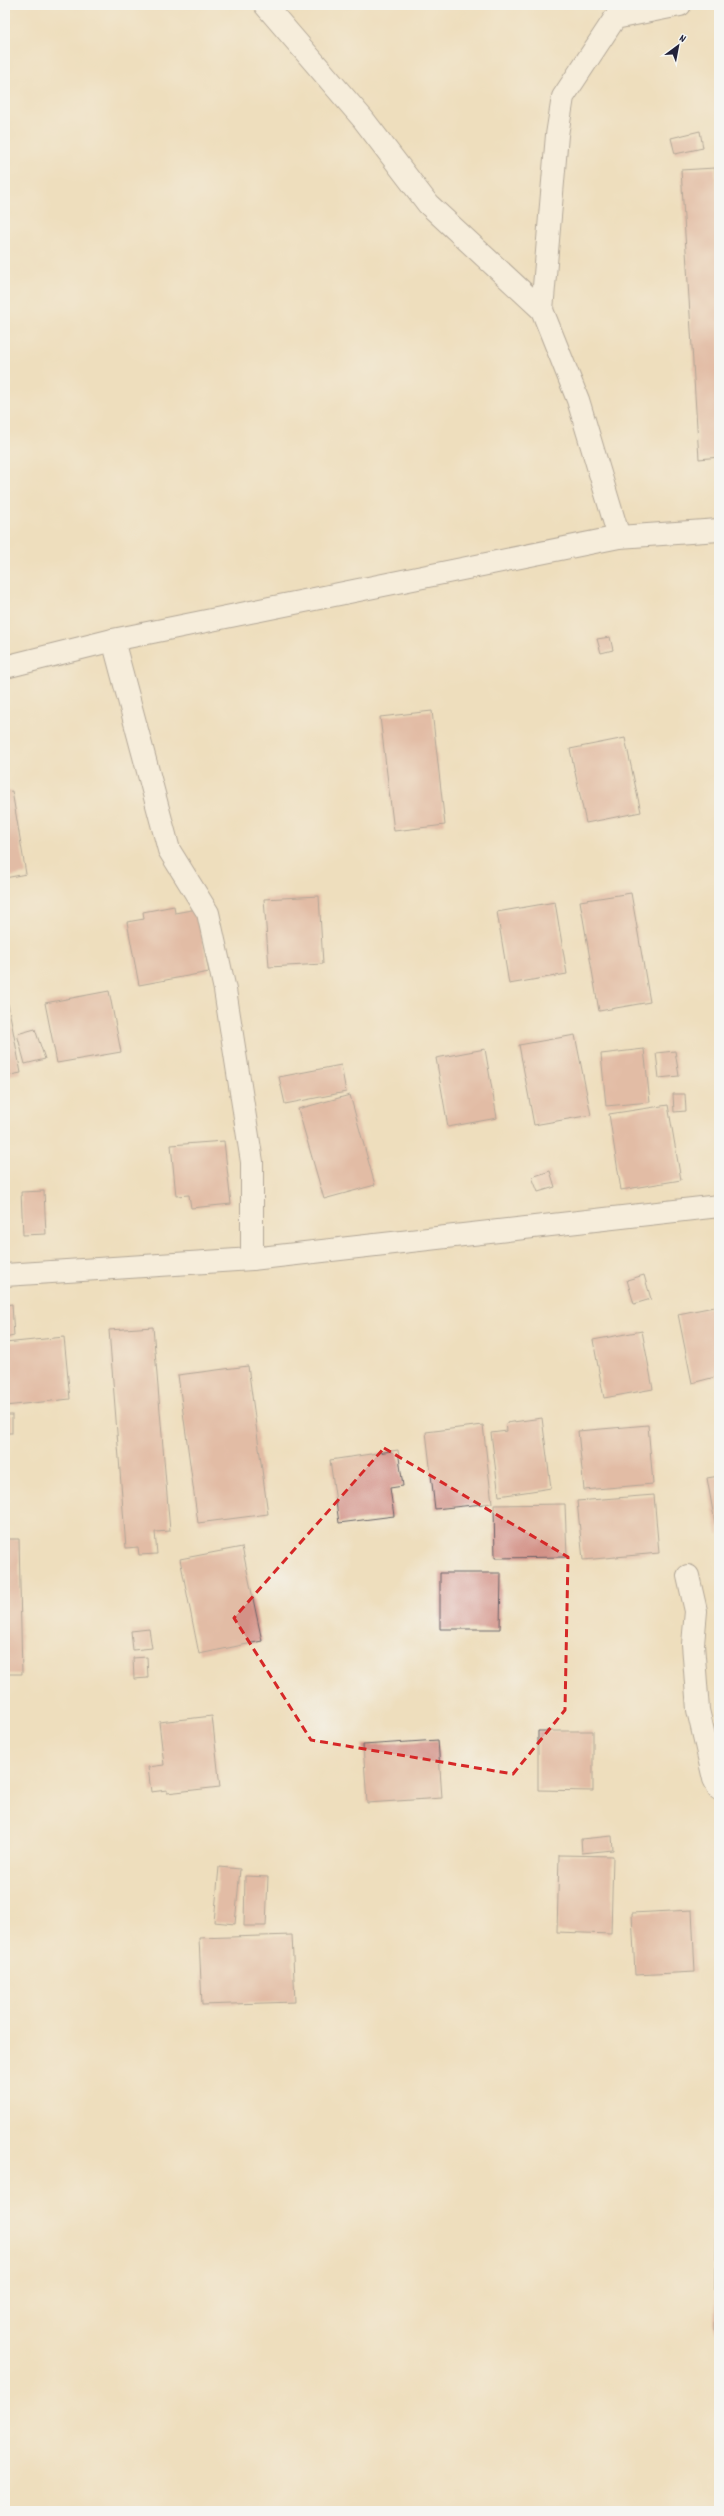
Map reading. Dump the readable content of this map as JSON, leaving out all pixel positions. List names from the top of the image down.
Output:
{
  "north": "top right"
}
